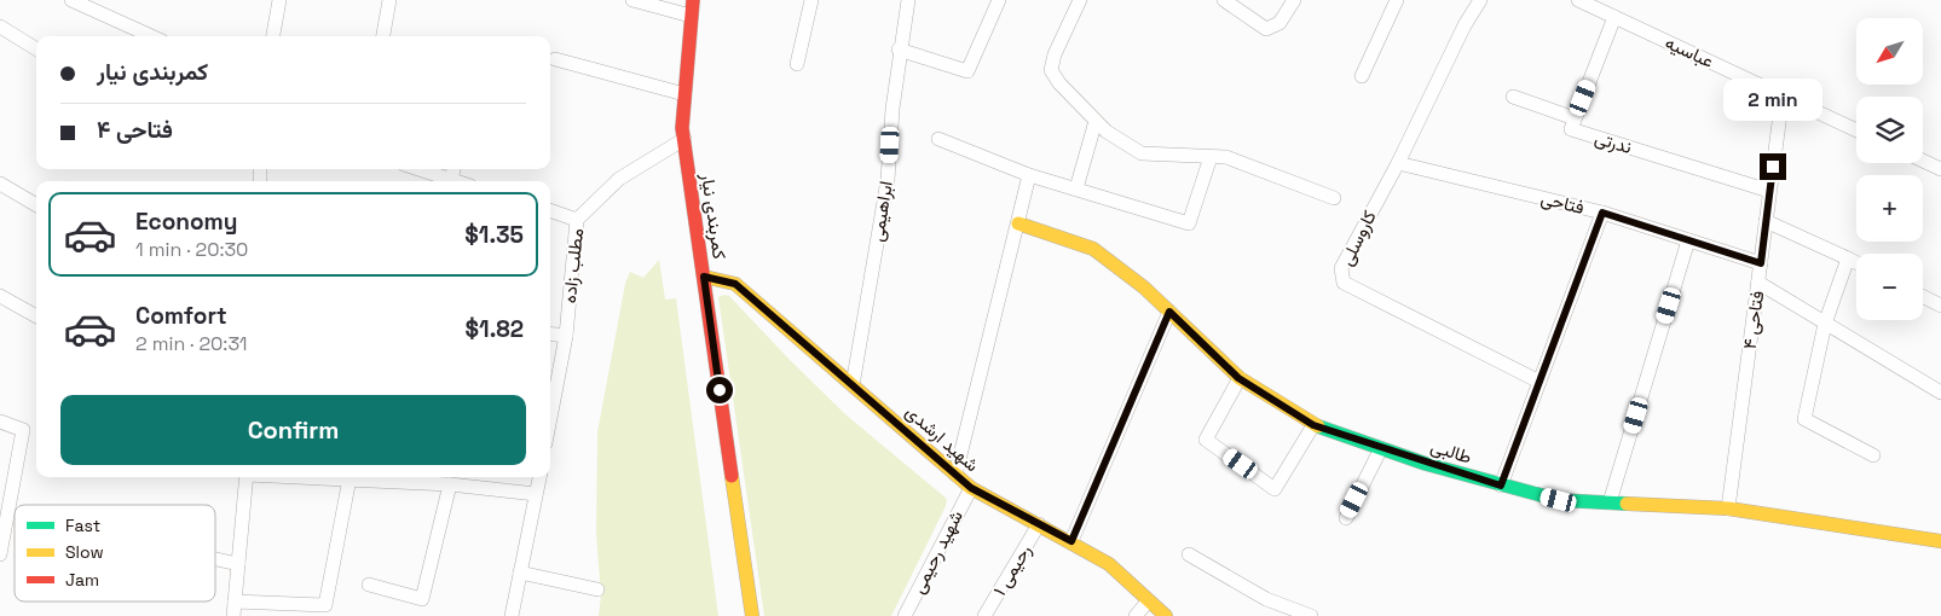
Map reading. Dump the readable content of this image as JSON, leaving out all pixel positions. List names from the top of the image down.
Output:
{
  "streets": {
    "street": [
      "عباسیه",
      "ندرتی",
      "فتاحی",
      "ابراهیمی",
      "کمربندی نیار",
      "کاروسلی",
      "مطلب زاده",
      "فتاحی ۴",
      "شهید ارشدی",
      "طالبی",
      "شهید رحیمی",
      "رحیمی ۱"
    ]
  },
  "crossings": [
    ["عباسیه", "ندرتی"],
    ["عباسیه", "فتاحی ۴"],
    ["ندرتی", "فتاحی ۴"],
    ["فتاحی", "کاروسلی"],
    ["فتاحی", "فتاحی ۴"],
    ["ابراهیمی", "شهید ارشدی"],
    ["کمربندی نیار", "مطلب زاده"],
    ["کمربندی نیار", "شهید ارشدی"],
    ["فتاحی ۴", "طالبی"],
    ["شهید ارشدی", "شهید رحیمی"],
    ["شهید ارشدی", "رحیمی ۱"]
  ],
  "legend": ["Fast", "Slow", "Jam"],
  "north": "bottom left",
  "page": {
    "map_buttons": ["+", "−"],
    "banner": ["کمربندی نیار", "فتاحی ۴"],
    "bubble": "2 min",
    "list": [
      {
        "name": "Economy",
        "note": "1 min · 20:30",
        "value": "$1.35"
      },
      {
        "name": "Comfort",
        "note": "2 min · 20:31",
        "value": "$1.82"
      }
    ],
    "buttons": "Confirm"
  }
}
